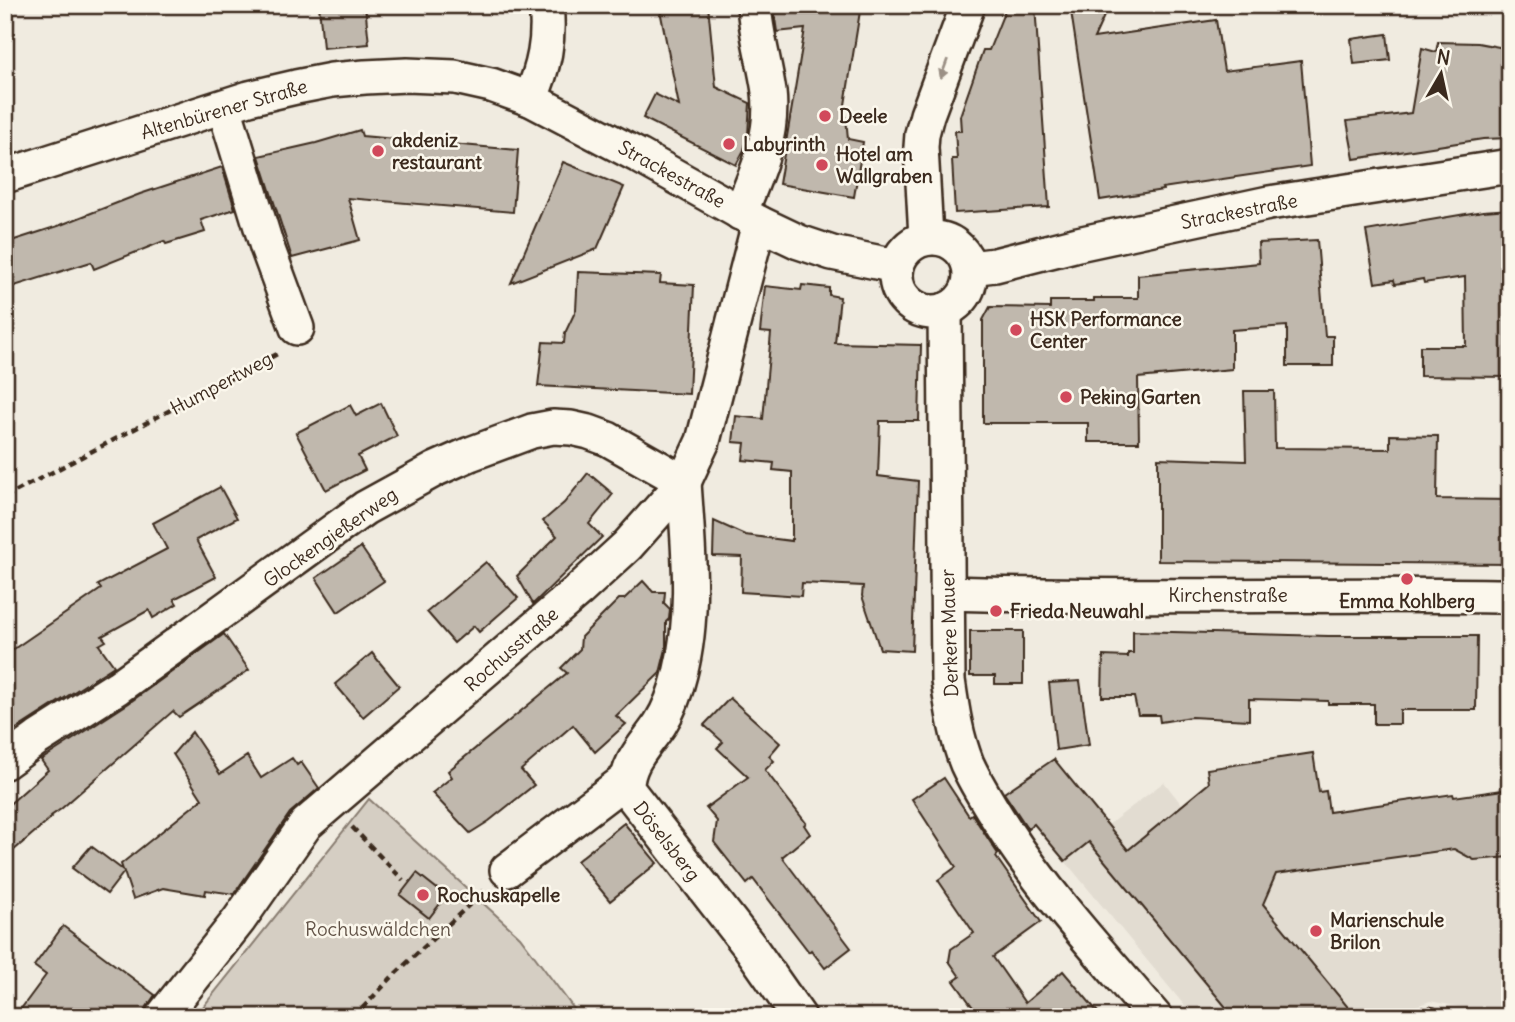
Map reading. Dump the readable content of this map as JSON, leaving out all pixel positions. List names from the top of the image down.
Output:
{
  "streets": {
    "street": [
      "Altenbürener Straße",
      "Strackestraße",
      "Glockengießerweg",
      "Kirchenstraße",
      "Derkere Mauer",
      "Rochusstraße",
      "Döselsberg"
    ],
    "path": ["Humpertweg"]
  },
  "crossings": [
    ["Altenbürener Straße", "Strackestraße"],
    ["Strackestraße", "Derkere Mauer"],
    ["Strackestraße", "Rochusstraße"],
    ["Glockengießerweg", "Rochusstraße"],
    ["Glockengießerweg", "Döselsberg"],
    ["Kirchenstraße", "Derkere Mauer"],
    ["Rochusstraße", "Döselsberg"]
  ],
  "parks": ["Rochuswäldchen"],
  "places": [
    "Deele",
    "Labyrinth",
    "akdeniz restaurant",
    "Hotel am Wallgraben",
    "HSK Performance Center",
    "Peking Garten",
    "Emma Kohlberg",
    "Frieda Neuwahl",
    "Rochuskapelle",
    "Marienschule Brilon"
  ],
  "north": "top"
}
